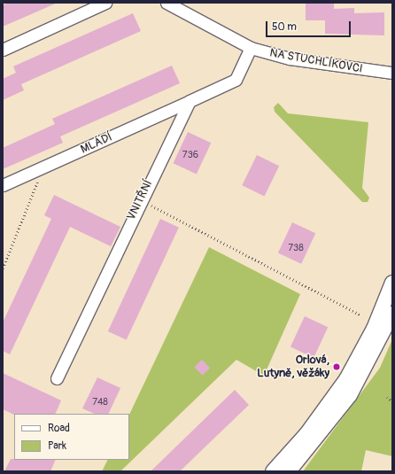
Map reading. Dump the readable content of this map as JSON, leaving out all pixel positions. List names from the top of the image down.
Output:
{
  "streets": {
    "street": ["NA STUCHLÍKOVCI", "MLÁDÍ", "VNITŘNÍ"]
  },
  "crossings": [
    ["MLÁDÍ", "VNITŘNÍ"]
  ],
  "places": ["Orlová, Lutyně, věžáky"],
  "house_numbers": ["736", "738", "748"],
  "legend": ["Road", "Park"],
  "scale_bar": "50 m"
}
